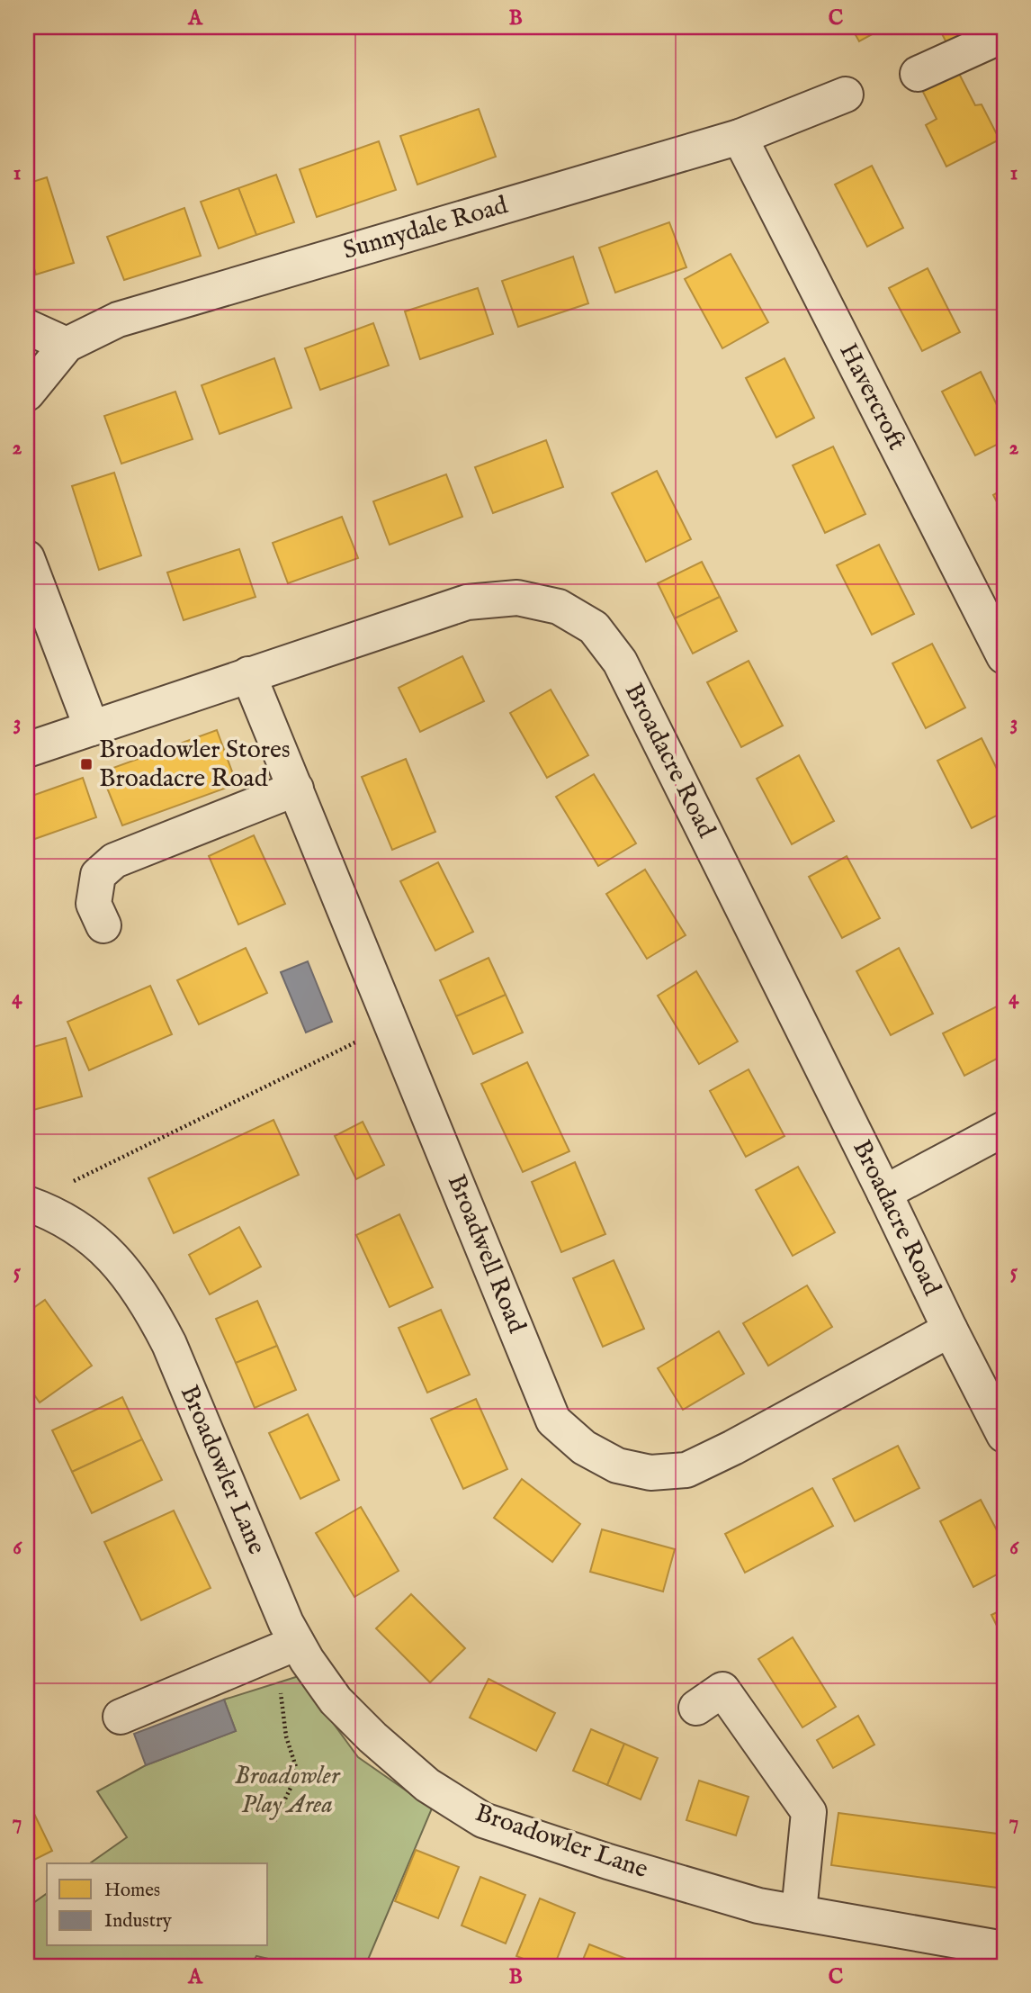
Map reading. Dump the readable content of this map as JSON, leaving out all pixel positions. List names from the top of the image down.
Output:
{
  "streets": {
    "street": [
      "Sunnydale Road",
      "Havercroft",
      "Broadacre Road",
      "Broadwell Road",
      "Broadowler Lane"
    ]
  },
  "crossings": [
    ["Sunnydale Road", "Havercroft"],
    ["Broadacre Road", "Broadwell Road"]
  ],
  "parks": ["Broadowler Play Area"],
  "places": {
    "transit": ["Broadowler Stores Broadacre Road"]
  },
  "legend": ["Homes", "Industry"],
  "grid": {
    "columns": ["A", "B", "C"],
    "rows": [
      "1",
      "2",
      "3",
      "4",
      "5",
      "6",
      "7"
    ]
  }
}
